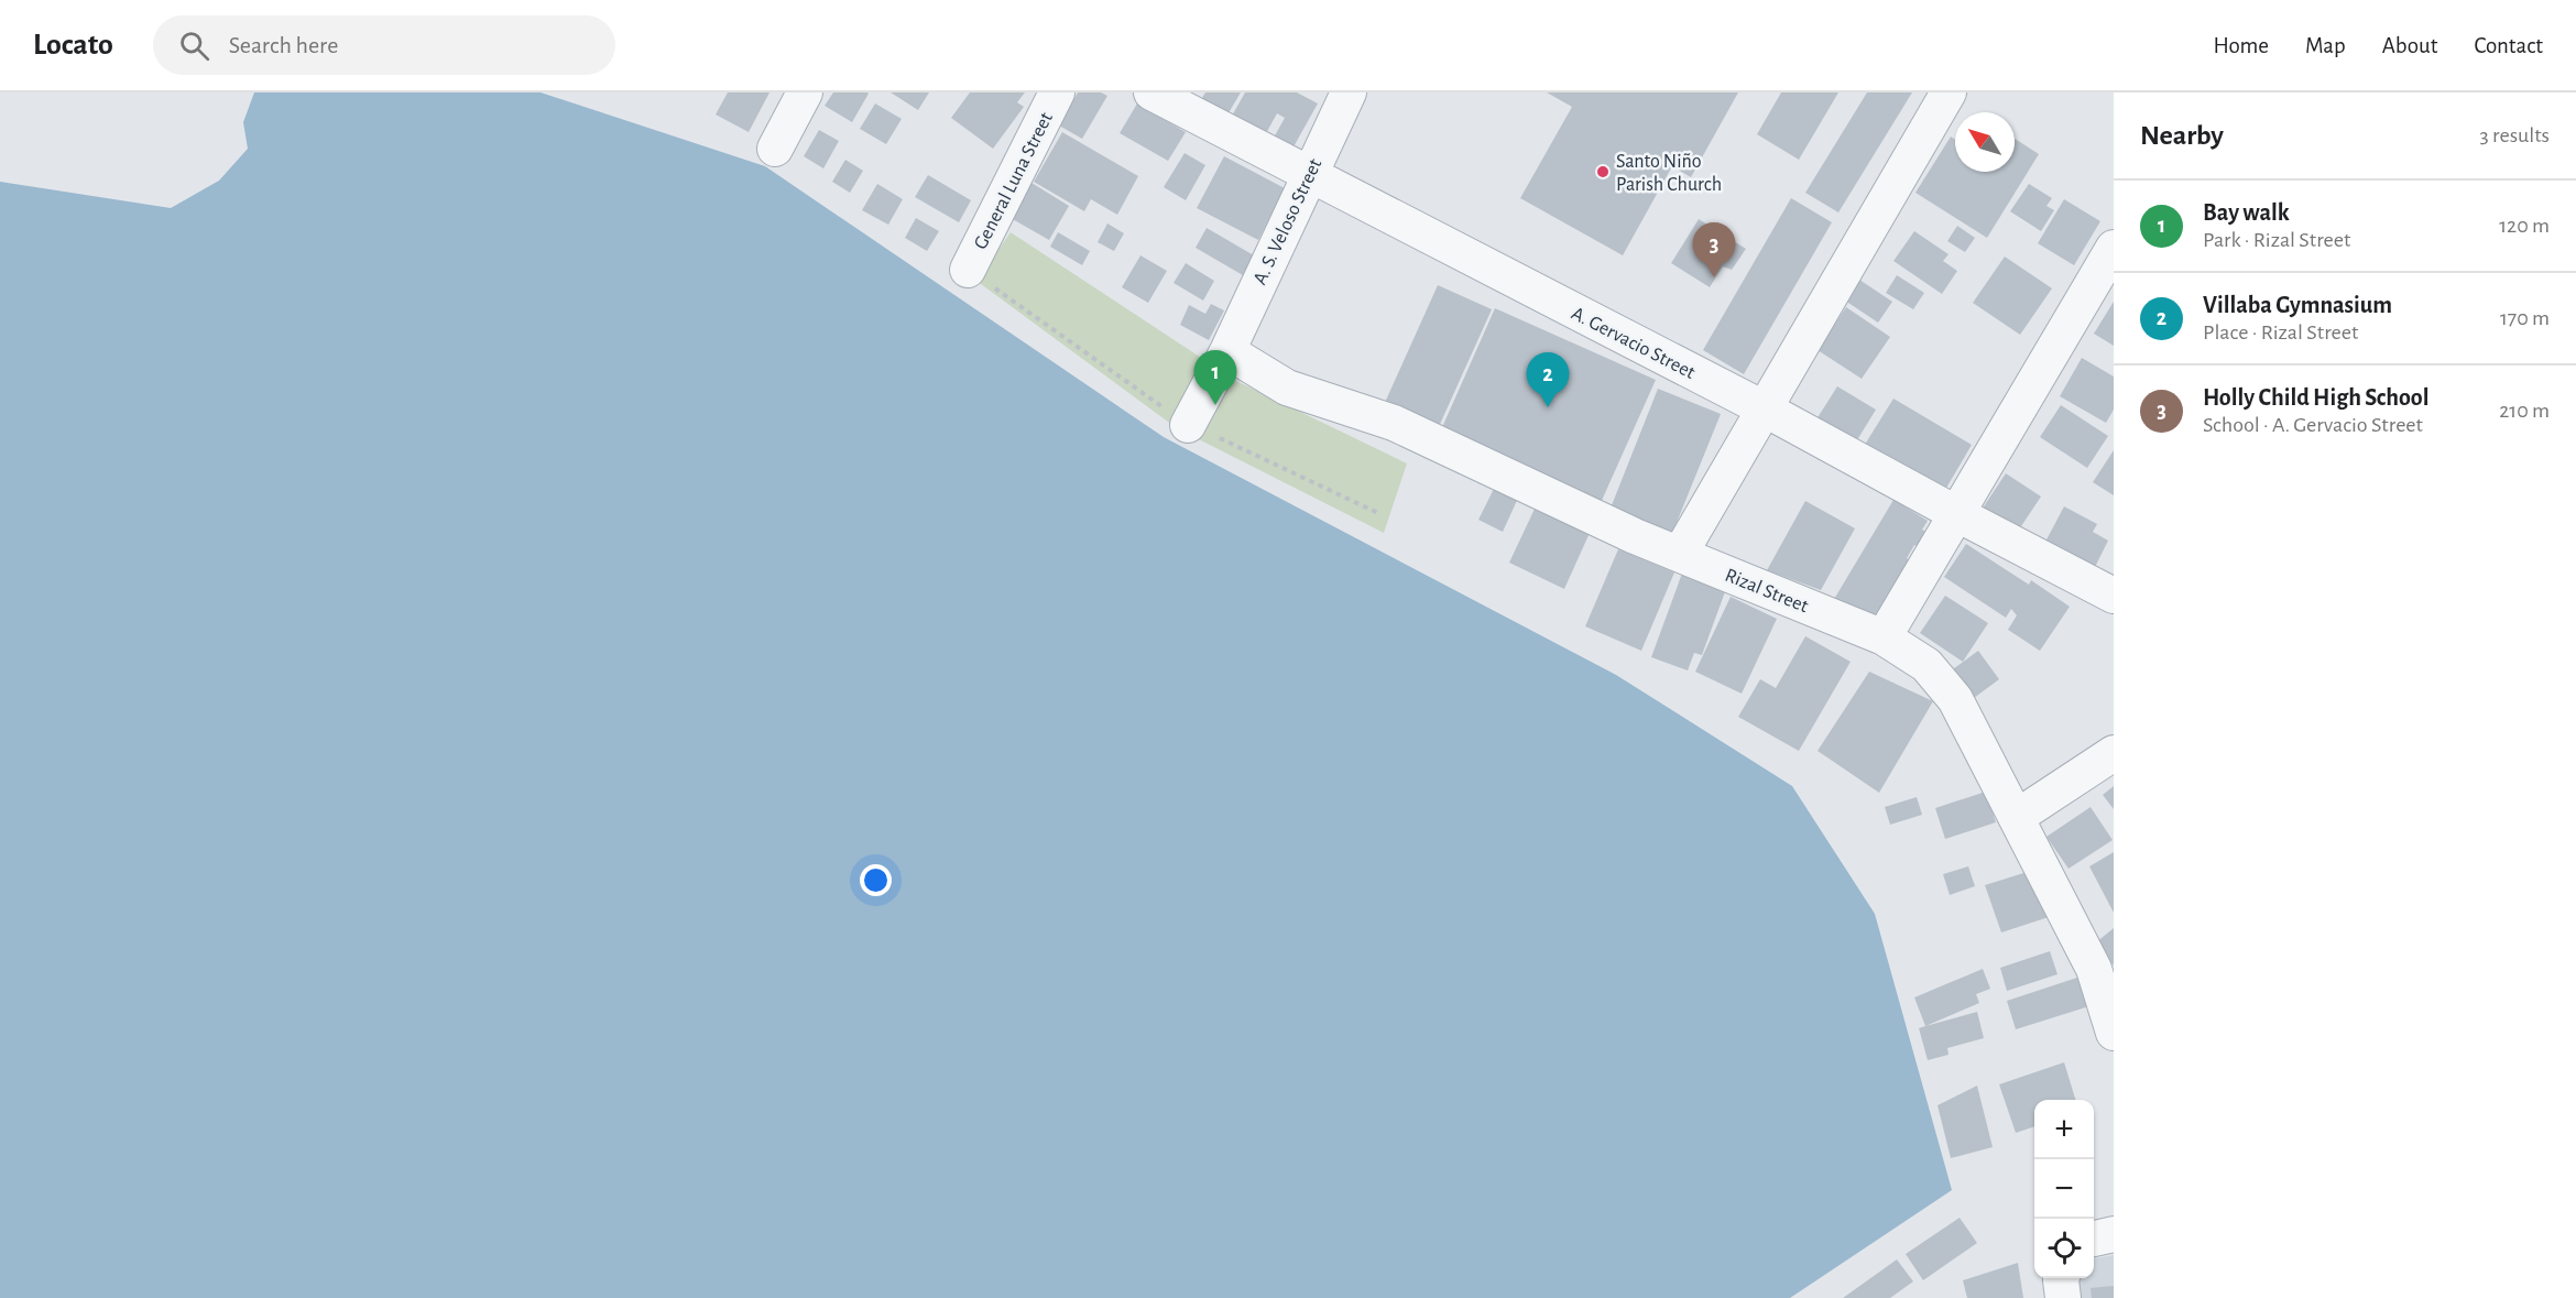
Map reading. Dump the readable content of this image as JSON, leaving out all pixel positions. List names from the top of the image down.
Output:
{
  "streets": {
    "street": [
      "General Luna Street",
      "A. S. Veloso Street",
      "A. Gervacio Street",
      "Rizal Street"
    ]
  },
  "crossings": [
    ["A. S. Veloso Street", "A. Gervacio Street"],
    ["A. S. Veloso Street", "Rizal Street"]
  ],
  "places": ["Santo Niño Parish Church"],
  "north": "top left",
  "page": {
    "header": "Locato",
    "search": "Search here",
    "nav": [
      "Home",
      "Map",
      "About",
      "Contact"
    ],
    "heading": ["Nearby", "3 results"],
    "list": [
      {
        "mark": "1",
        "name": "Bay walk",
        "note": "Park · Rizal Street",
        "value": "120 m"
      },
      {
        "mark": "2",
        "name": "Villaba Gymnasium",
        "note": "Place · Rizal Street",
        "value": "170 m"
      },
      {
        "mark": "3",
        "name": "Holly Child High School",
        "note": "School · A. Gervacio Street",
        "value": "210 m"
      }
    ],
    "pins": ["3", "1", "2"],
    "map_buttons": ["+", "−"]
  }
}
